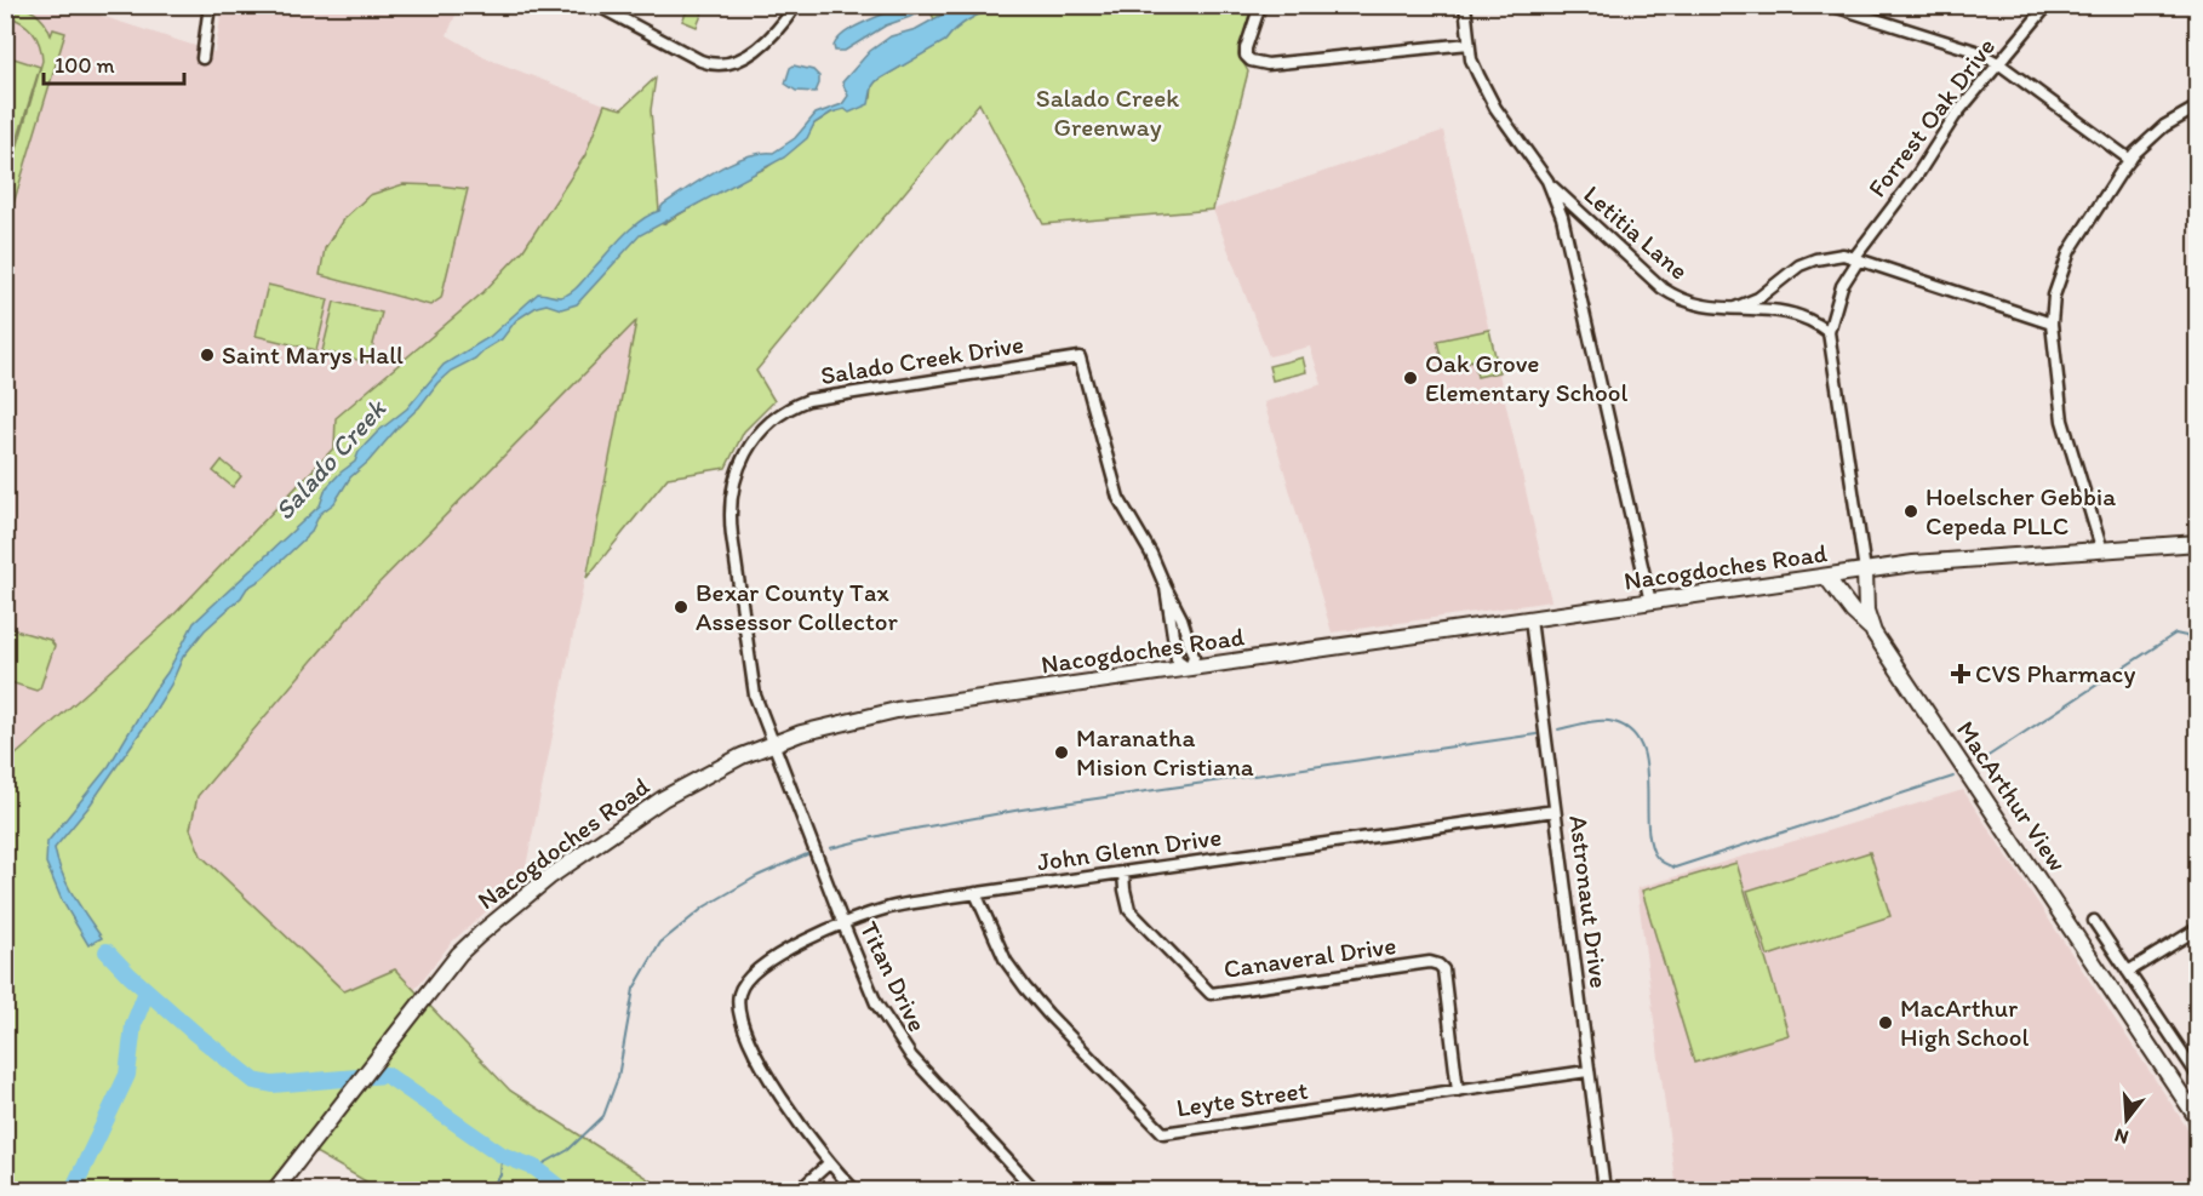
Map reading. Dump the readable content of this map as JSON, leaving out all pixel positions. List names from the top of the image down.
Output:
{
  "streets": {
    "main road": ["Nacogdoches Road", "MacArthur View"],
    "street": [
      "Forrest Oak Drive",
      "Letitia Lane",
      "Salado Creek Drive",
      "John Glenn Drive",
      "Astronaut Drive",
      "Canaveral Drive",
      "Titan Drive",
      "Leyte Street"
    ]
  },
  "crossings": [
    ["Forrest Oak Drive", "Letitia Lane"],
    ["Salado Creek Drive", "Nacogdoches Road"],
    ["Salado Creek Drive", "Titan Drive"],
    ["Nacogdoches Road", "MacArthur View"],
    ["Nacogdoches Road", "Astronaut Drive"],
    ["Nacogdoches Road", "Titan Drive"],
    ["John Glenn Drive", "Astronaut Drive"],
    ["John Glenn Drive", "Canaveral Drive"],
    ["John Glenn Drive", "Titan Drive"],
    ["John Glenn Drive", "Leyte Street"],
    ["Astronaut Drive", "Leyte Street"],
    ["Canaveral Drive", "Leyte Street"]
  ],
  "water": ["Salado Creek"],
  "parks": ["Salado Creek Greenway"],
  "places": {
    "other": [
      "Saint Marys Hall",
      "Oak Grove Elementary School",
      "Hoelscher Gebbia Cepeda PLLC",
      "Bexar County Tax Assessor Collector",
      "Maranatha Mision Cristiana",
      "MacArthur High School"
    ],
    "health": ["CVS Pharmacy"]
  },
  "scale_bar": "100 m",
  "north": "bottom"
}
